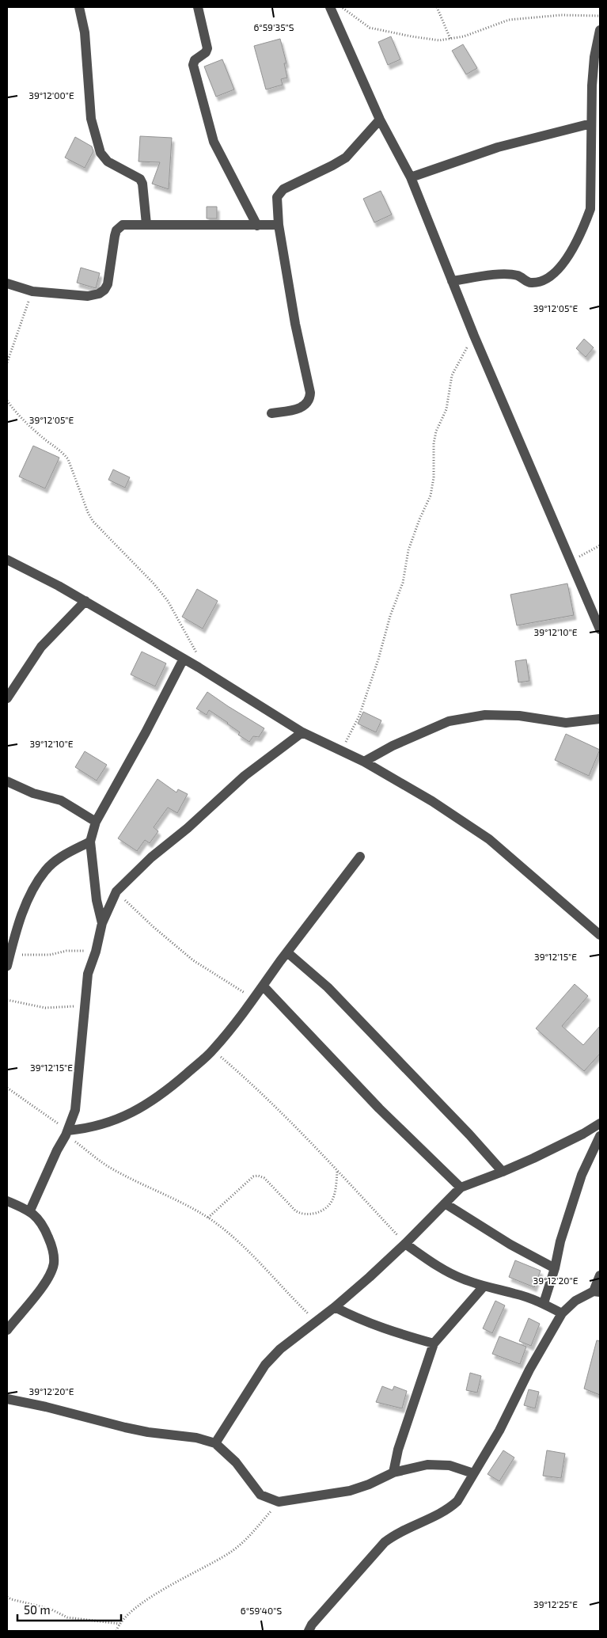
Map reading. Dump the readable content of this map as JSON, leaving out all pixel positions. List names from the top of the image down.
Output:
{
  "scale_bar": "50 m",
  "coordinates": [
    "6°59'35\"S",
    "39°12'00\"E",
    "39°12'05\"E",
    "39°12'10\"E",
    "39°12'15\"E",
    "39°12'20\"E",
    "39°12'25\"E",
    "6°59'40\"S"
  ]
}
